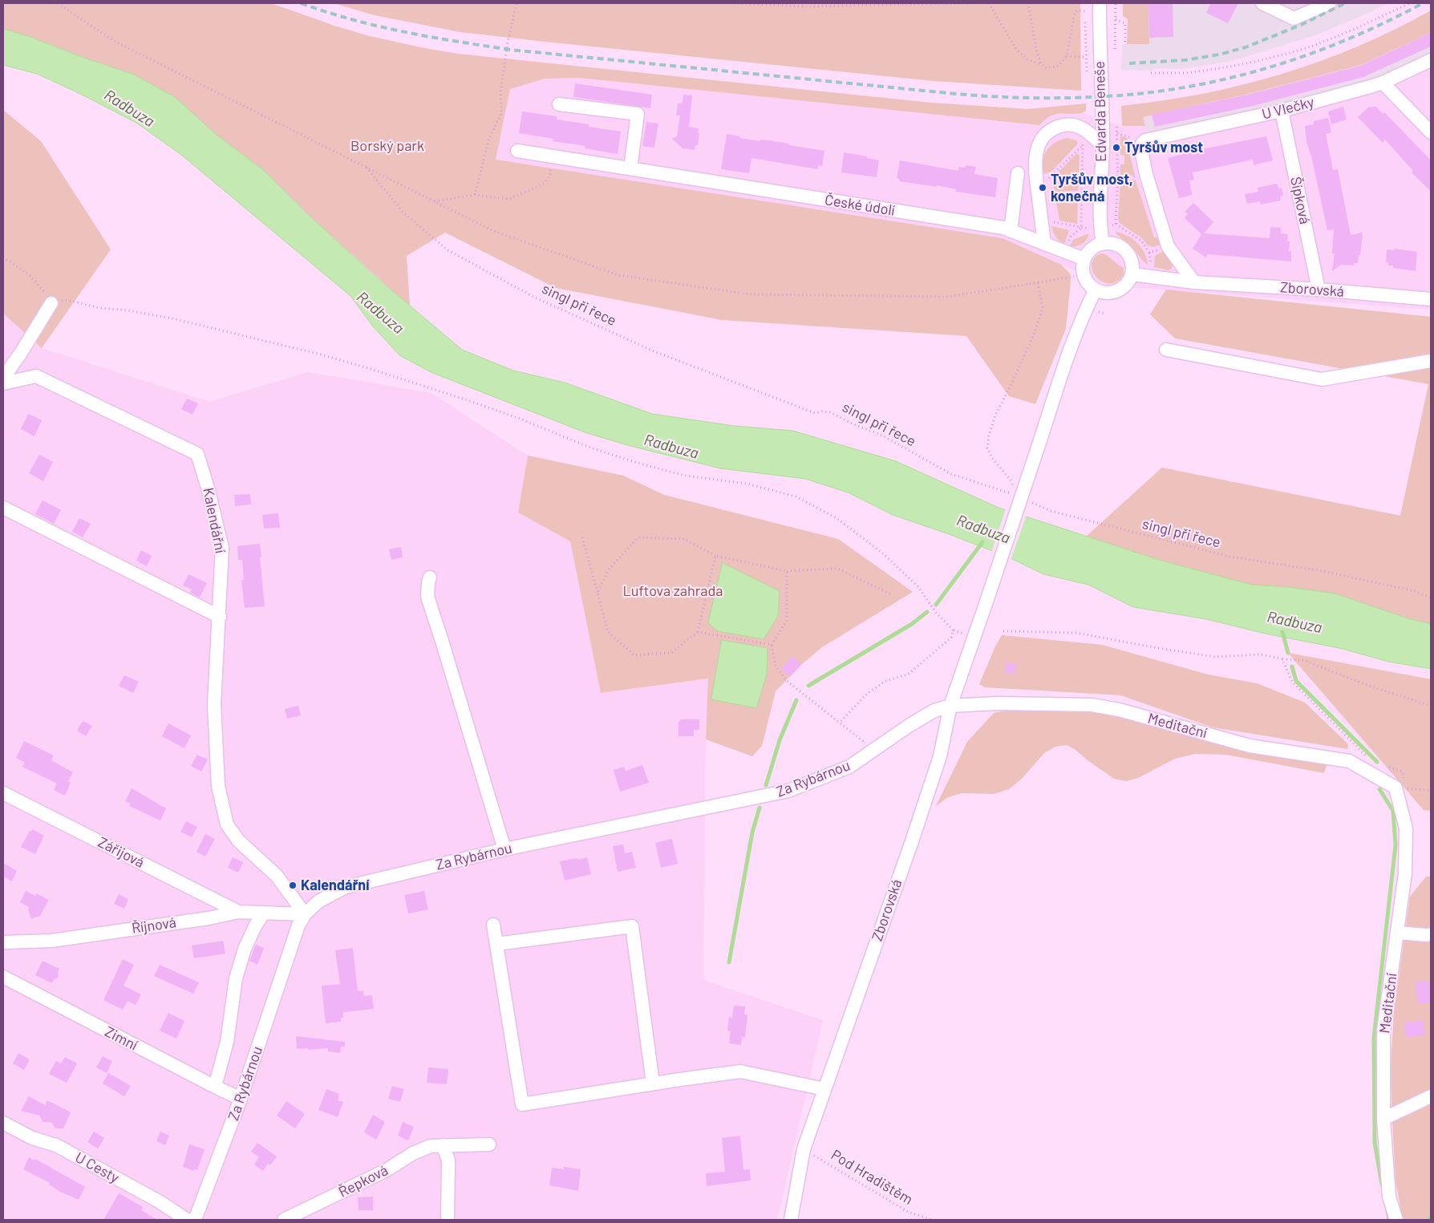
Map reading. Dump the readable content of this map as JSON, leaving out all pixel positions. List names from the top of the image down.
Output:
{
  "streets": {
    "street": [
      "U Vlečky",
      "Edvarda Beneše",
      "Šípková",
      "České údolí",
      "Zborovská",
      "Kalendářní",
      "Meditační",
      "Za Rybárnou",
      "Zářijová",
      "Říjnová",
      "Zimní",
      "U Cesty",
      "Řepková"
    ],
    "path": ["singl při řece", "Pod Hradištěm"]
  },
  "crossings": [
    ["U Vlečky", "Šípková"],
    ["Edvarda Beneše", "České údolí"],
    ["Edvarda Beneše", "Zborovská"],
    ["Šípková", "Zborovská"],
    ["České údolí", "Zborovská"],
    ["Zborovská", "Meditační"],
    ["Zborovská", "Za Rybárnou"],
    ["Zborovská", "Pod Hradištěm"],
    ["Kalendářní", "Za Rybárnou"],
    ["Kalendářní", "Říjnová"],
    ["Meditační", "Za Rybárnou"],
    ["Za Rybárnou", "Říjnová"],
    ["Za Rybárnou", "Zimní"],
    ["Zářijová", "Říjnová"]
  ],
  "water": ["Radbuza"],
  "parks": ["Borský park", "Luftova zahrada"],
  "places": ["Tyršův most", "Tyršův most, konečná", "Kalendářní"]
}
